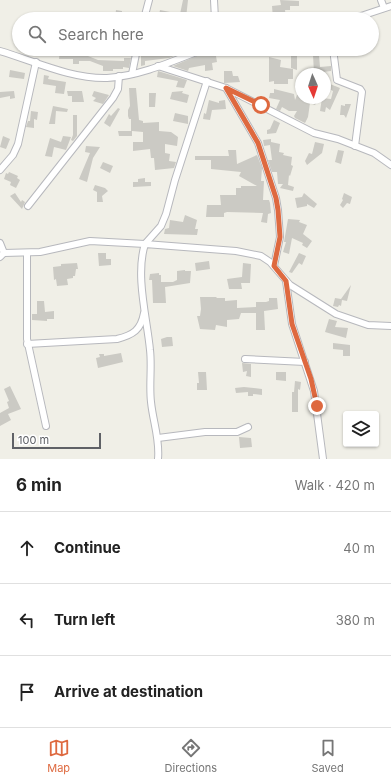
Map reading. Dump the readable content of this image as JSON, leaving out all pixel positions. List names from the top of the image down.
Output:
{
  "scale_bar": "100 m",
  "north": "bottom",
  "page": {
    "search": "Search here",
    "scale": "100 m",
    "heading": ["6 min", "Walk · 420 m"],
    "list": [
      ["Continue", "40 m"],
      ["Turn left", "380 m"],
      "Arrive at destination"
    ],
    "nav": ["Map", "Directions", "Saved"]
  }
}
